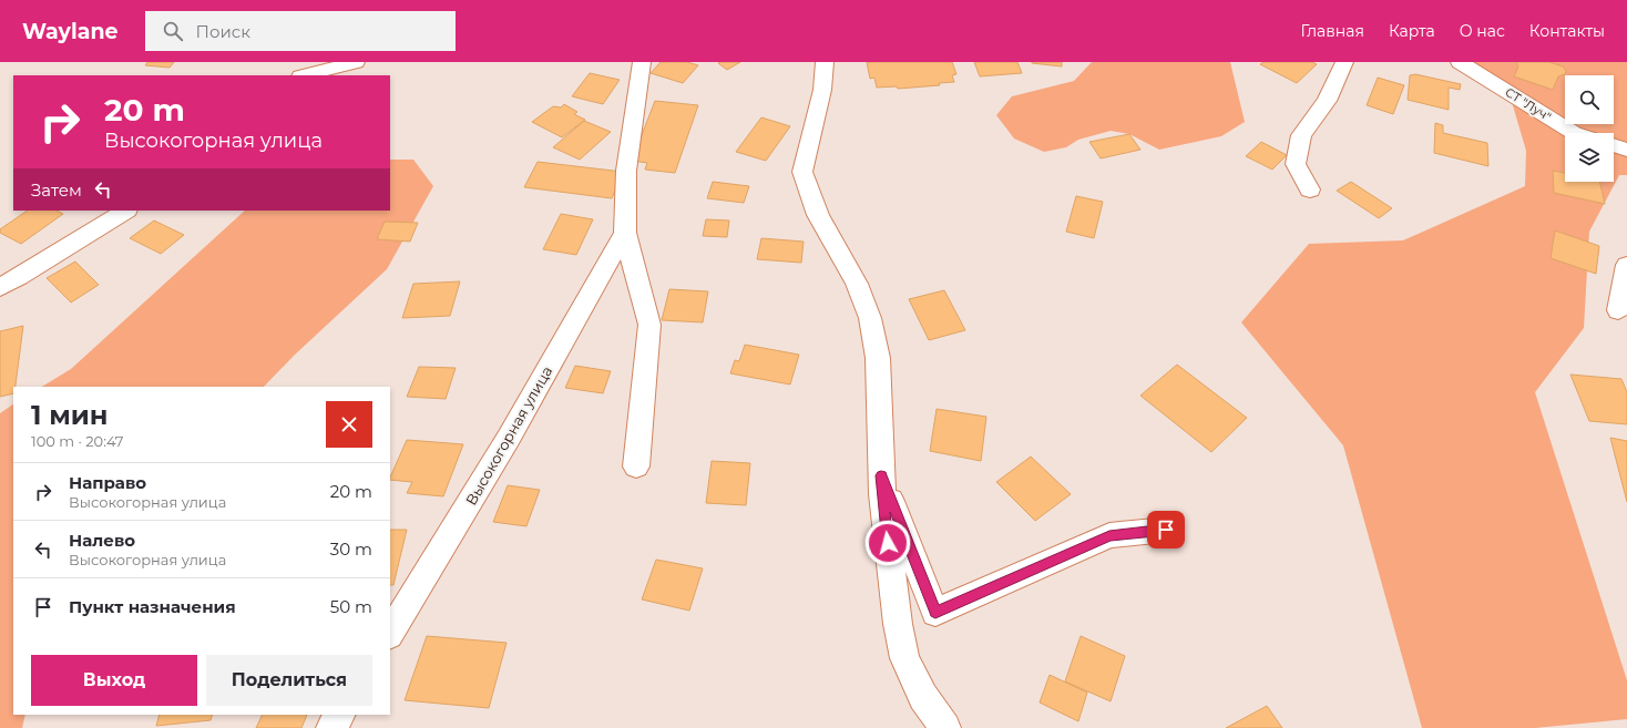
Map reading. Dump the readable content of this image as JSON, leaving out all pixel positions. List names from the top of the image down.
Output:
{
  "streets": {
    "street": ["СТ \"Луч\"", "Высокогорная улица"]
  },
  "page": {
    "header": "Waylane",
    "search": "Поиск",
    "nav": [
      "Главная",
      "Карта",
      "О нас",
      "Контакты"
    ],
    "turn": ["20 m", "Высокогорная улица"],
    "then": "Затем",
    "heading": ["1 мин", "100 m · 20:47"],
    "list": [
      {
        "name": "Направо",
        "note": "Высокогорная улица",
        "value": "20 m"
      },
      {
        "name": "Налево",
        "note": "Высокогорная улица",
        "value": "30 m"
      },
      {
        "name": "Пункт назначения",
        "value": "50 m"
      }
    ],
    "buttons": ["Выход", "Поделиться"]
  }
}
